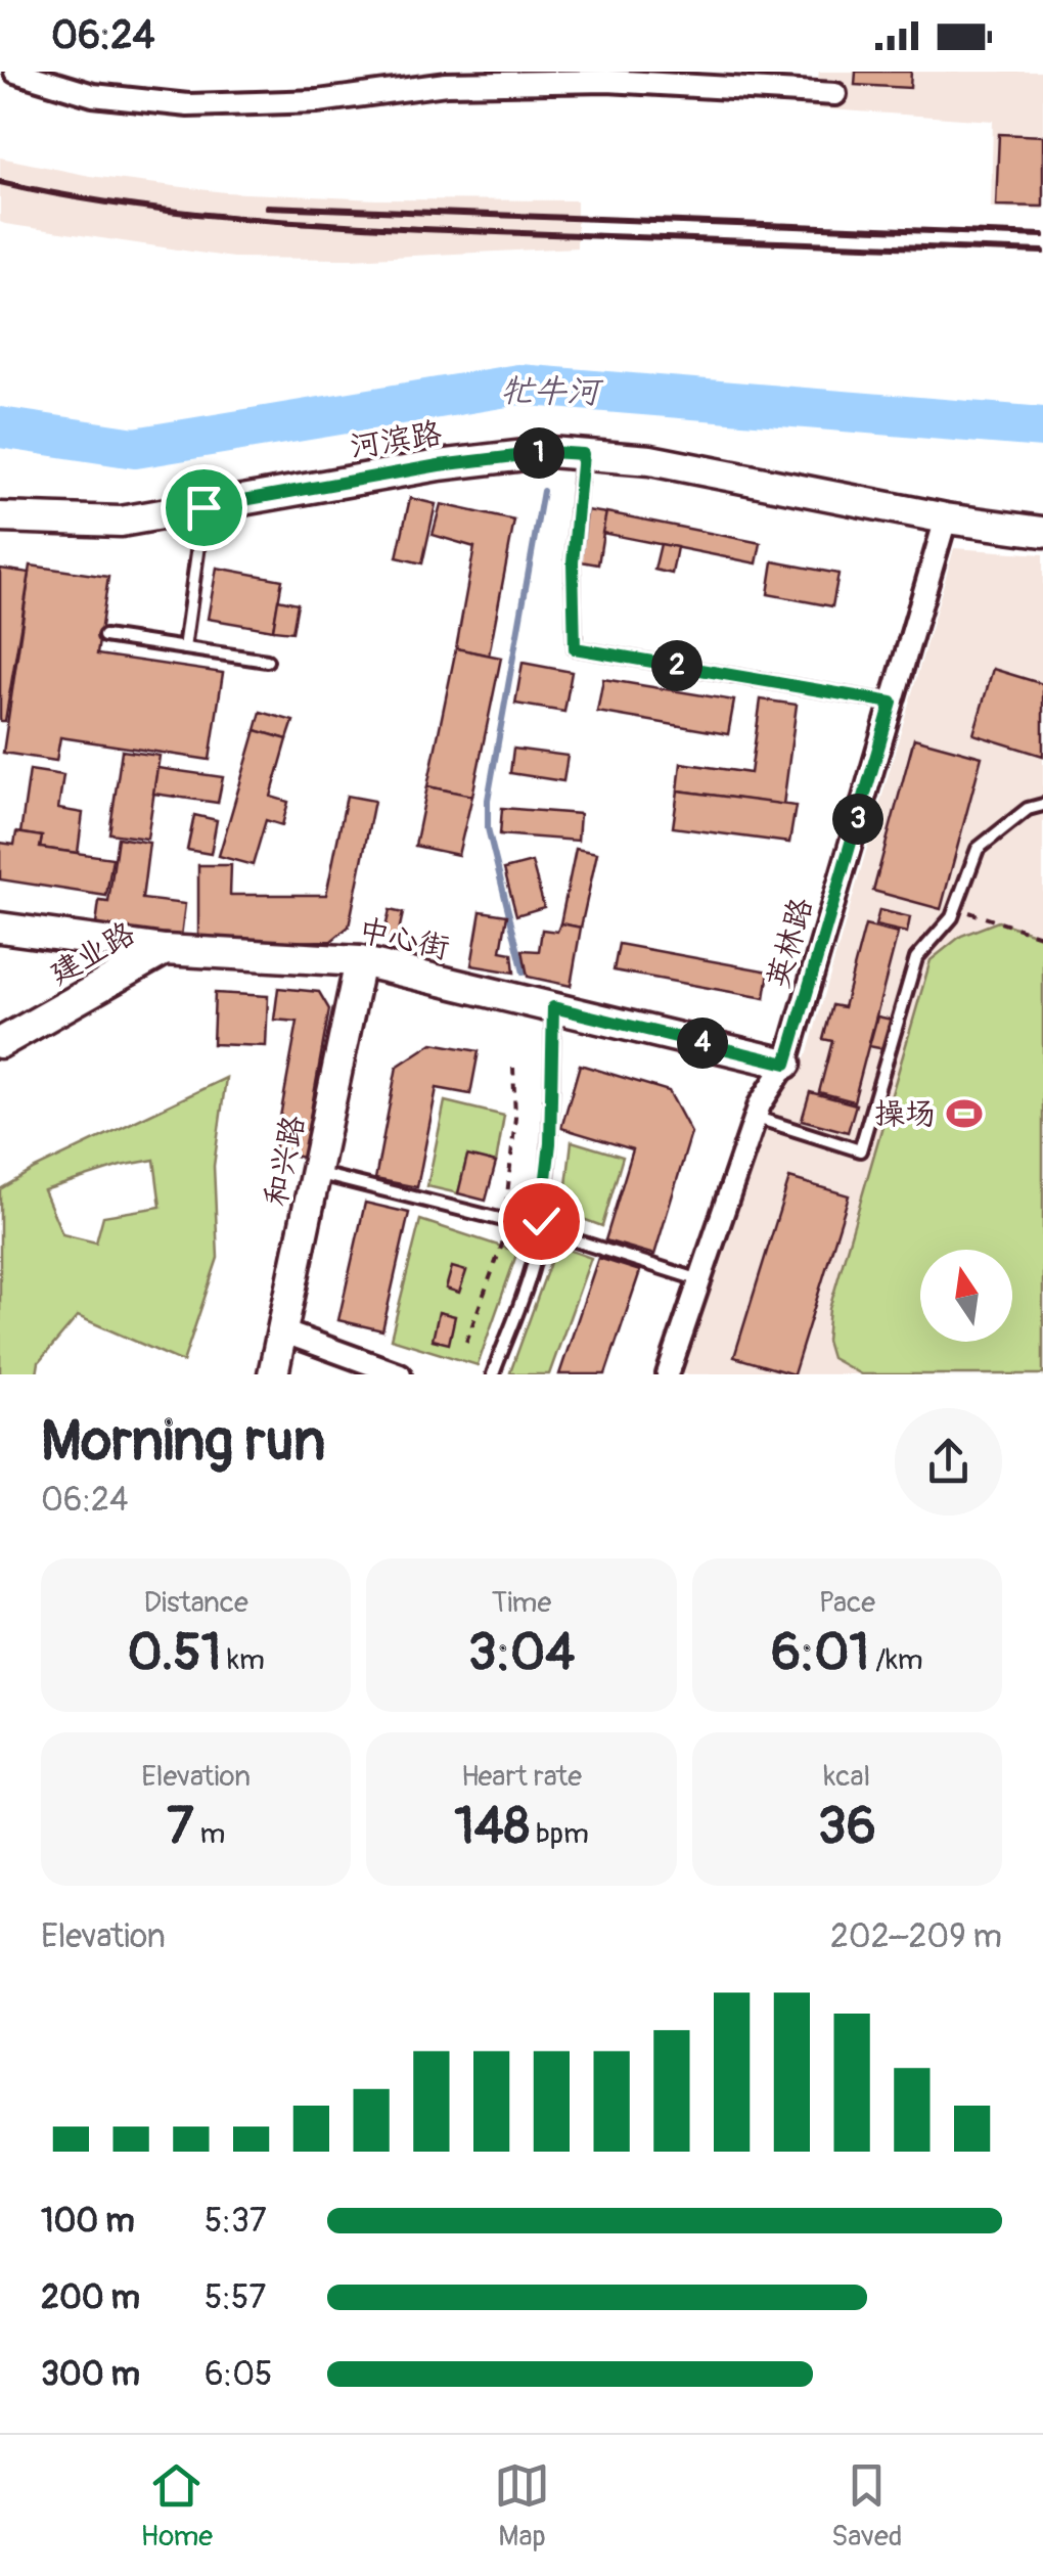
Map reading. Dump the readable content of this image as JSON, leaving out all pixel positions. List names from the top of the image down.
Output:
{
  "streets": {
    "street": [
      "河滨路",
      "中心街",
      "英林路",
      "建业路",
      "和兴路"
    ]
  },
  "crossings": [
    ["河滨路", "英林路"],
    ["中心街", "英林路"],
    ["中心街", "建业路"],
    ["中心街", "和兴路"]
  ],
  "water": ["牤牛河"],
  "places": {
    "sports": ["操场"]
  },
  "north": "top",
  "page": {
    "status": "06:24",
    "pins": [
      "1",
      "2",
      "3",
      "4"
    ],
    "heading": ["Morning run", "06:24"],
    "stats": [
      ["Distance", "0.51 km"],
      ["Time", "3:04"],
      ["Pace", "6:01 /km"],
      ["Elevation", "7 m"],
      ["Heart rate", "148 bpm"],
      ["kcal", "36"]
    ],
    "chart": ["Elevation", "202–209 m"],
    "list": [
      {
        "name": "100 m",
        "note": "5:37"
      },
      {
        "name": "200 m",
        "note": "5:57"
      },
      {
        "name": "300 m",
        "note": "6:05"
      }
    ],
    "tabs": ["Home", "Map", "Saved"]
  }
}
